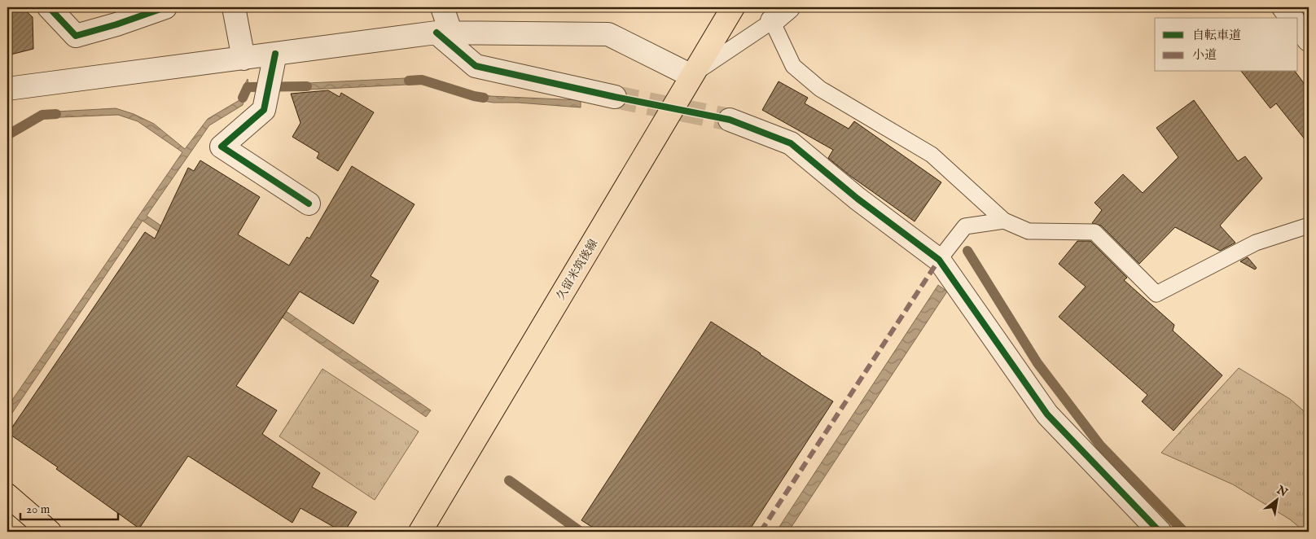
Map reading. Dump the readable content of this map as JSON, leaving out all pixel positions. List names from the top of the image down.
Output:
{
  "streets": {
    "main road": ["久留米筑後線"]
  },
  "legend": ["自転車道", "小道"],
  "scale_bar": "20 m",
  "north": "top right"
}
